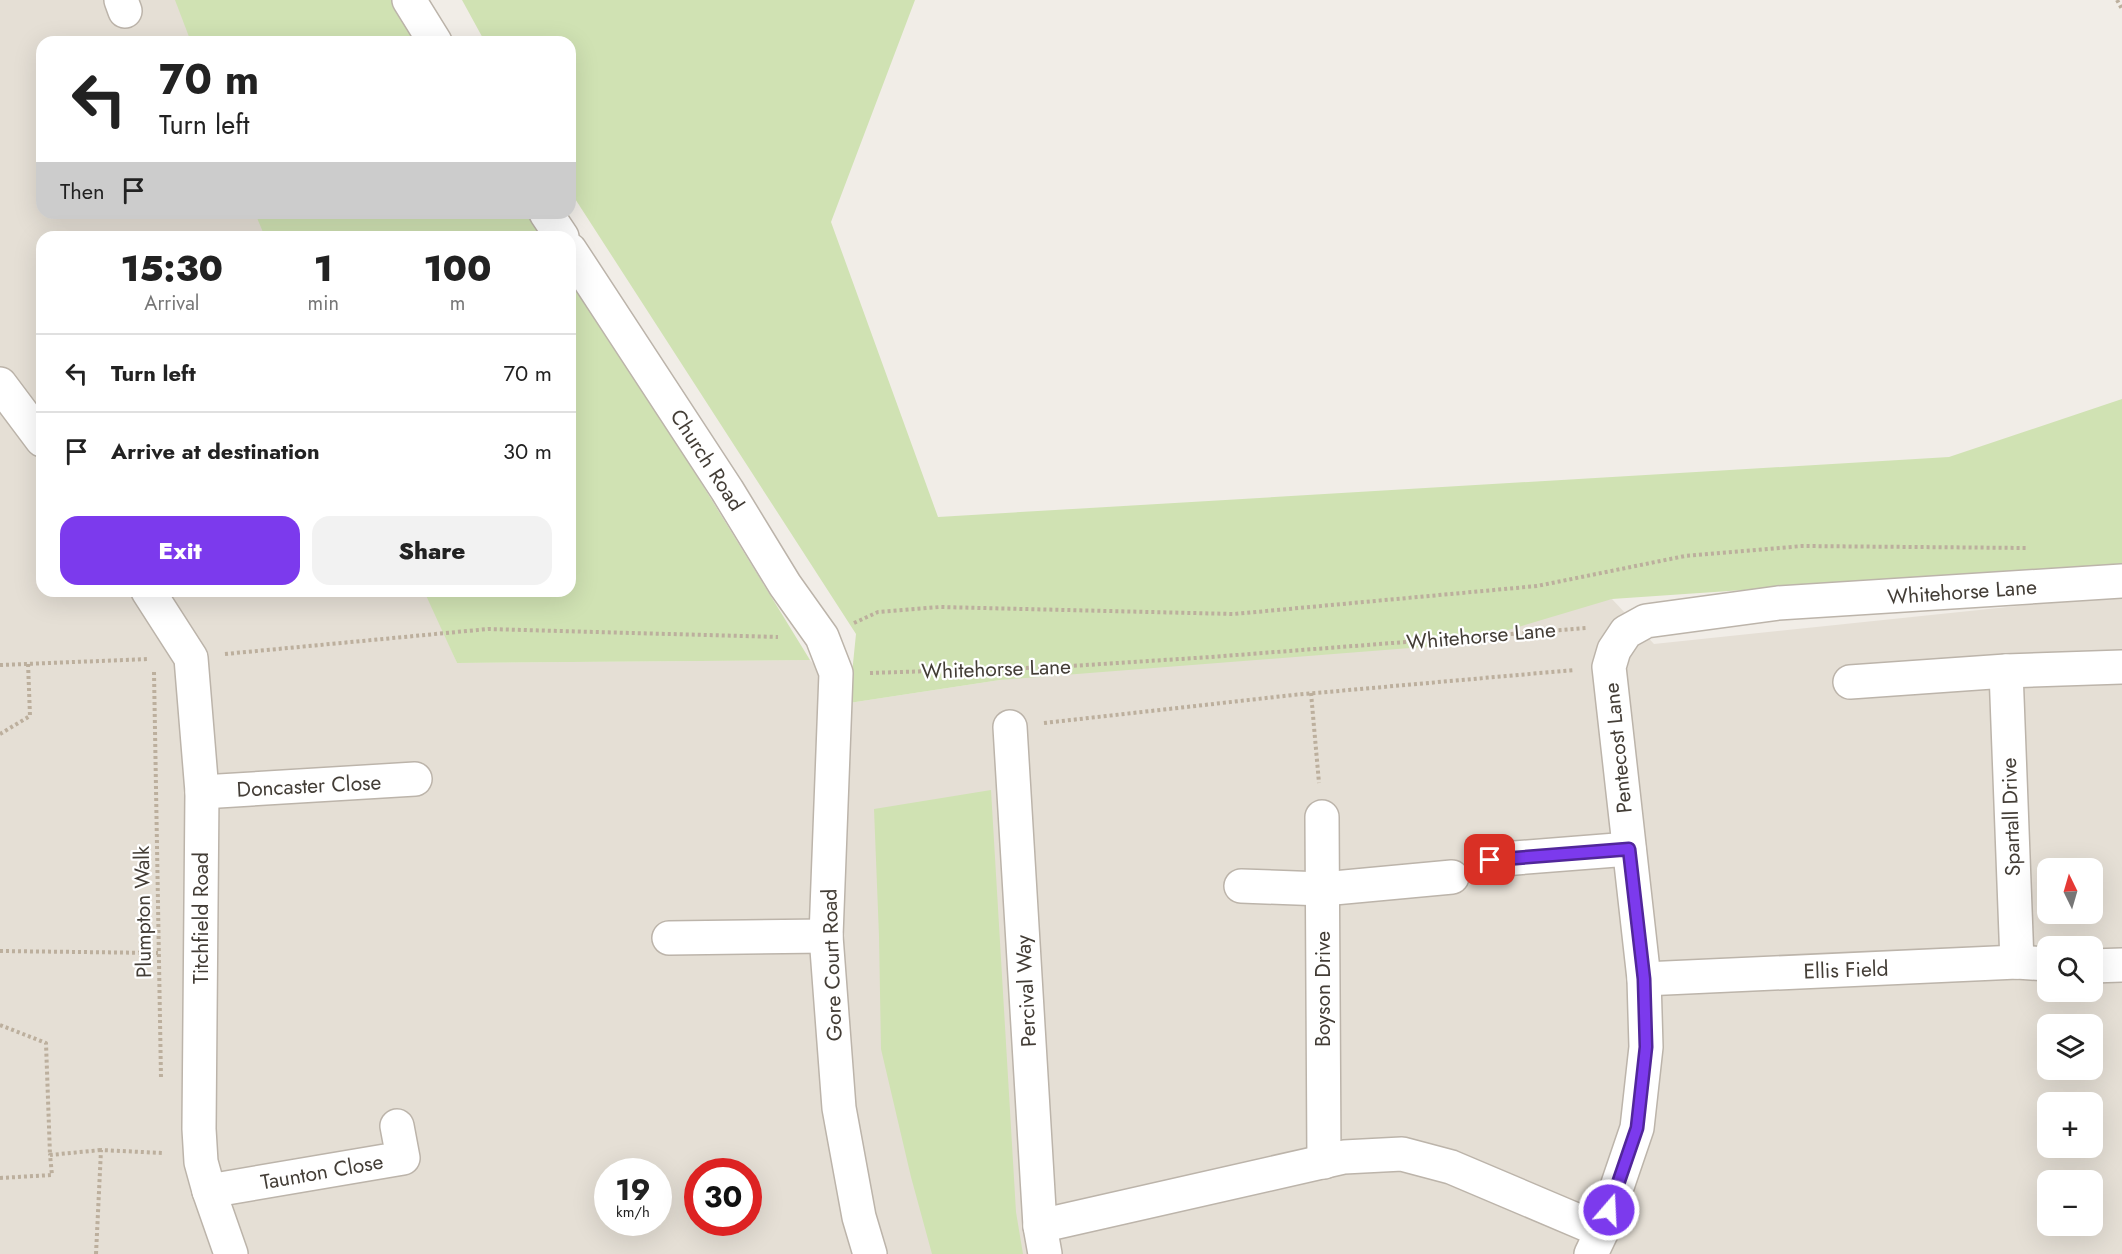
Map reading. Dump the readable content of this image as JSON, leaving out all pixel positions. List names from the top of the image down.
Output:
{
  "streets": {
    "street": [
      "Church Road",
      "Whitehorse Lane",
      "Pentecost Lane",
      "Doncaster Close",
      "Spartall Drive",
      "Titchfield Road",
      "Gore Court Road",
      "Ellis Field",
      "Boyson Drive",
      "Percival Way",
      "Taunton Close"
    ],
    "path": ["Plumpton Walk"]
  },
  "crossings": [
    ["Church Road", "Whitehorse Lane"],
    ["Church Road", "Gore Court Road"],
    ["Whitehorse Lane", "Pentecost Lane"],
    ["Whitehorse Lane", "Gore Court Road"],
    ["Pentecost Lane", "Ellis Field"],
    ["Doncaster Close", "Titchfield Road"],
    ["Spartall Drive", "Ellis Field"],
    ["Titchfield Road", "Taunton Close"]
  ],
  "north": "top",
  "page": {
    "turn": ["70 m", "Turn left"],
    "then": "Then",
    "eta": [
      "15:30",
      "Arrival",
      "1",
      "min",
      "100",
      "m"
    ],
    "list": [
      {
        "name": "Turn left",
        "value": "70 m"
      },
      {
        "name": "Arrive at destination",
        "value": "30 m"
      }
    ],
    "buttons": ["Exit", "Share"],
    "map_buttons": ["+", "−"],
    "speed": "19 km/h",
    "limit": "30"
  }
}
